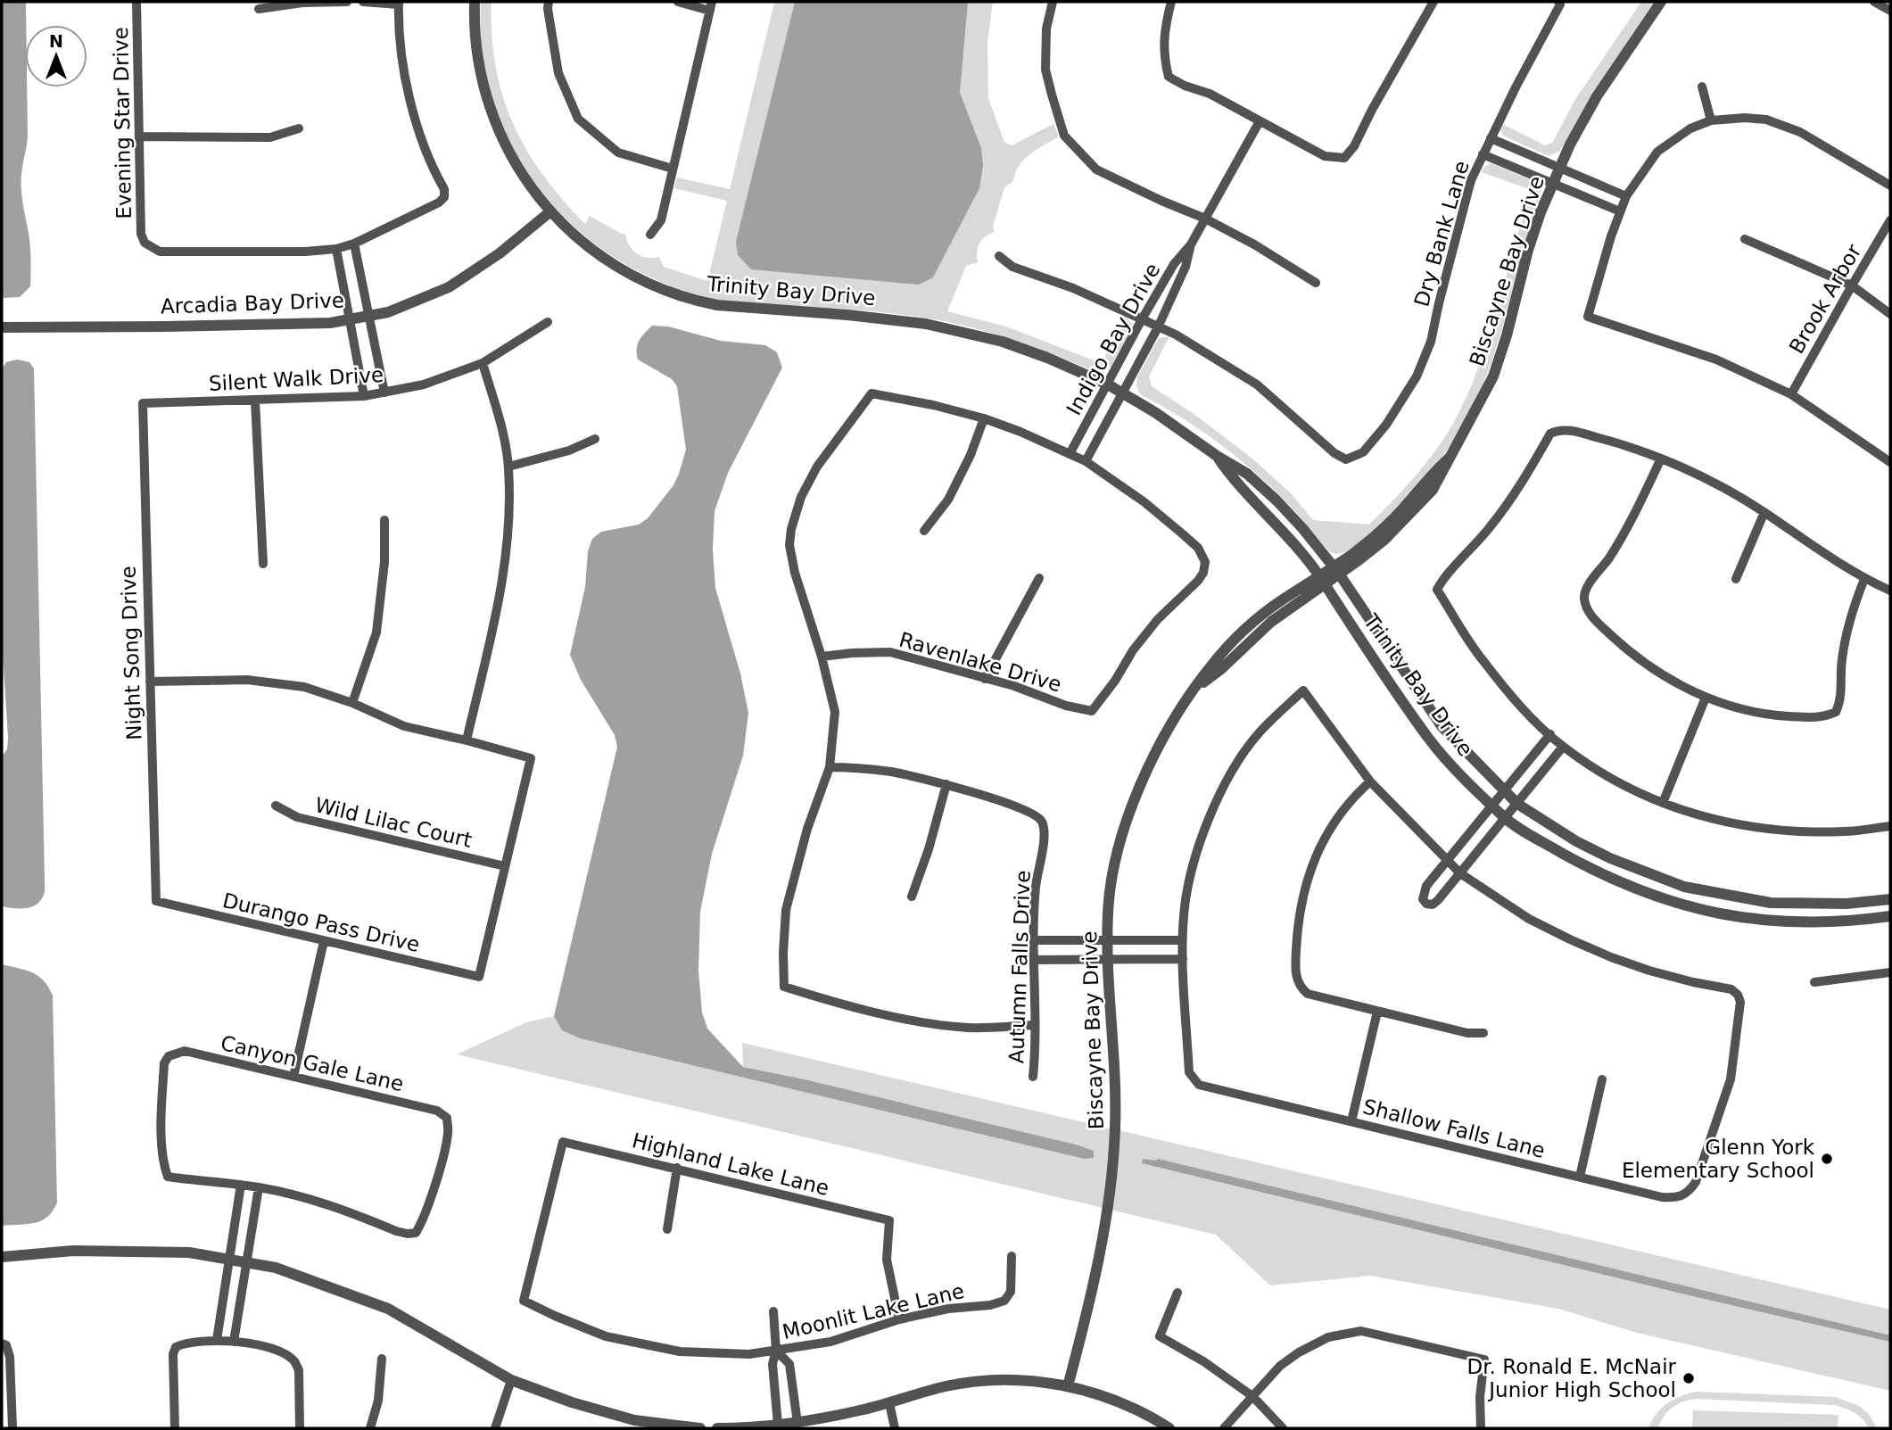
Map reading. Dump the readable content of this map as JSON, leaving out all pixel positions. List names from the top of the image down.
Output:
{
  "streets": {
    "street": [
      "Evening Star Drive",
      "Dry Bank Lane",
      "Biscayne Bay Drive",
      "Trinity Bay Drive",
      "Brook Arbor",
      "Arcadia Bay Drive",
      "Indigo Bay Drive",
      "Silent Walk Drive",
      "Night Song Drive",
      "Ravenlake Drive",
      "Wild Lilac Court",
      "Durango Pass Drive",
      "Autumn Falls Drive",
      "Canyon Gale Lane",
      "Shallow Falls Lane",
      "Highland Lake Lane",
      "Moonlit Lake Lane"
    ]
  },
  "crossings": [
    ["Dry Bank Lane", "Indigo Bay Drive"],
    ["Biscayne Bay Drive", "Trinity Bay Drive"],
    ["Trinity Bay Drive", "Arcadia Bay Drive"],
    ["Trinity Bay Drive", "Indigo Bay Drive"],
    ["Indigo Bay Drive", "Ravenlake Drive"],
    ["Silent Walk Drive", "Night Song Drive"],
    ["Night Song Drive", "Durango Pass Drive"],
    ["Wild Lilac Court", "Durango Pass Drive"],
    ["Highland Lake Lane", "Moonlit Lake Lane"]
  ],
  "places": ["Glenn York Elementary School", "Dr. Ronald E. McNair Junior High School"],
  "north": "top"
}
